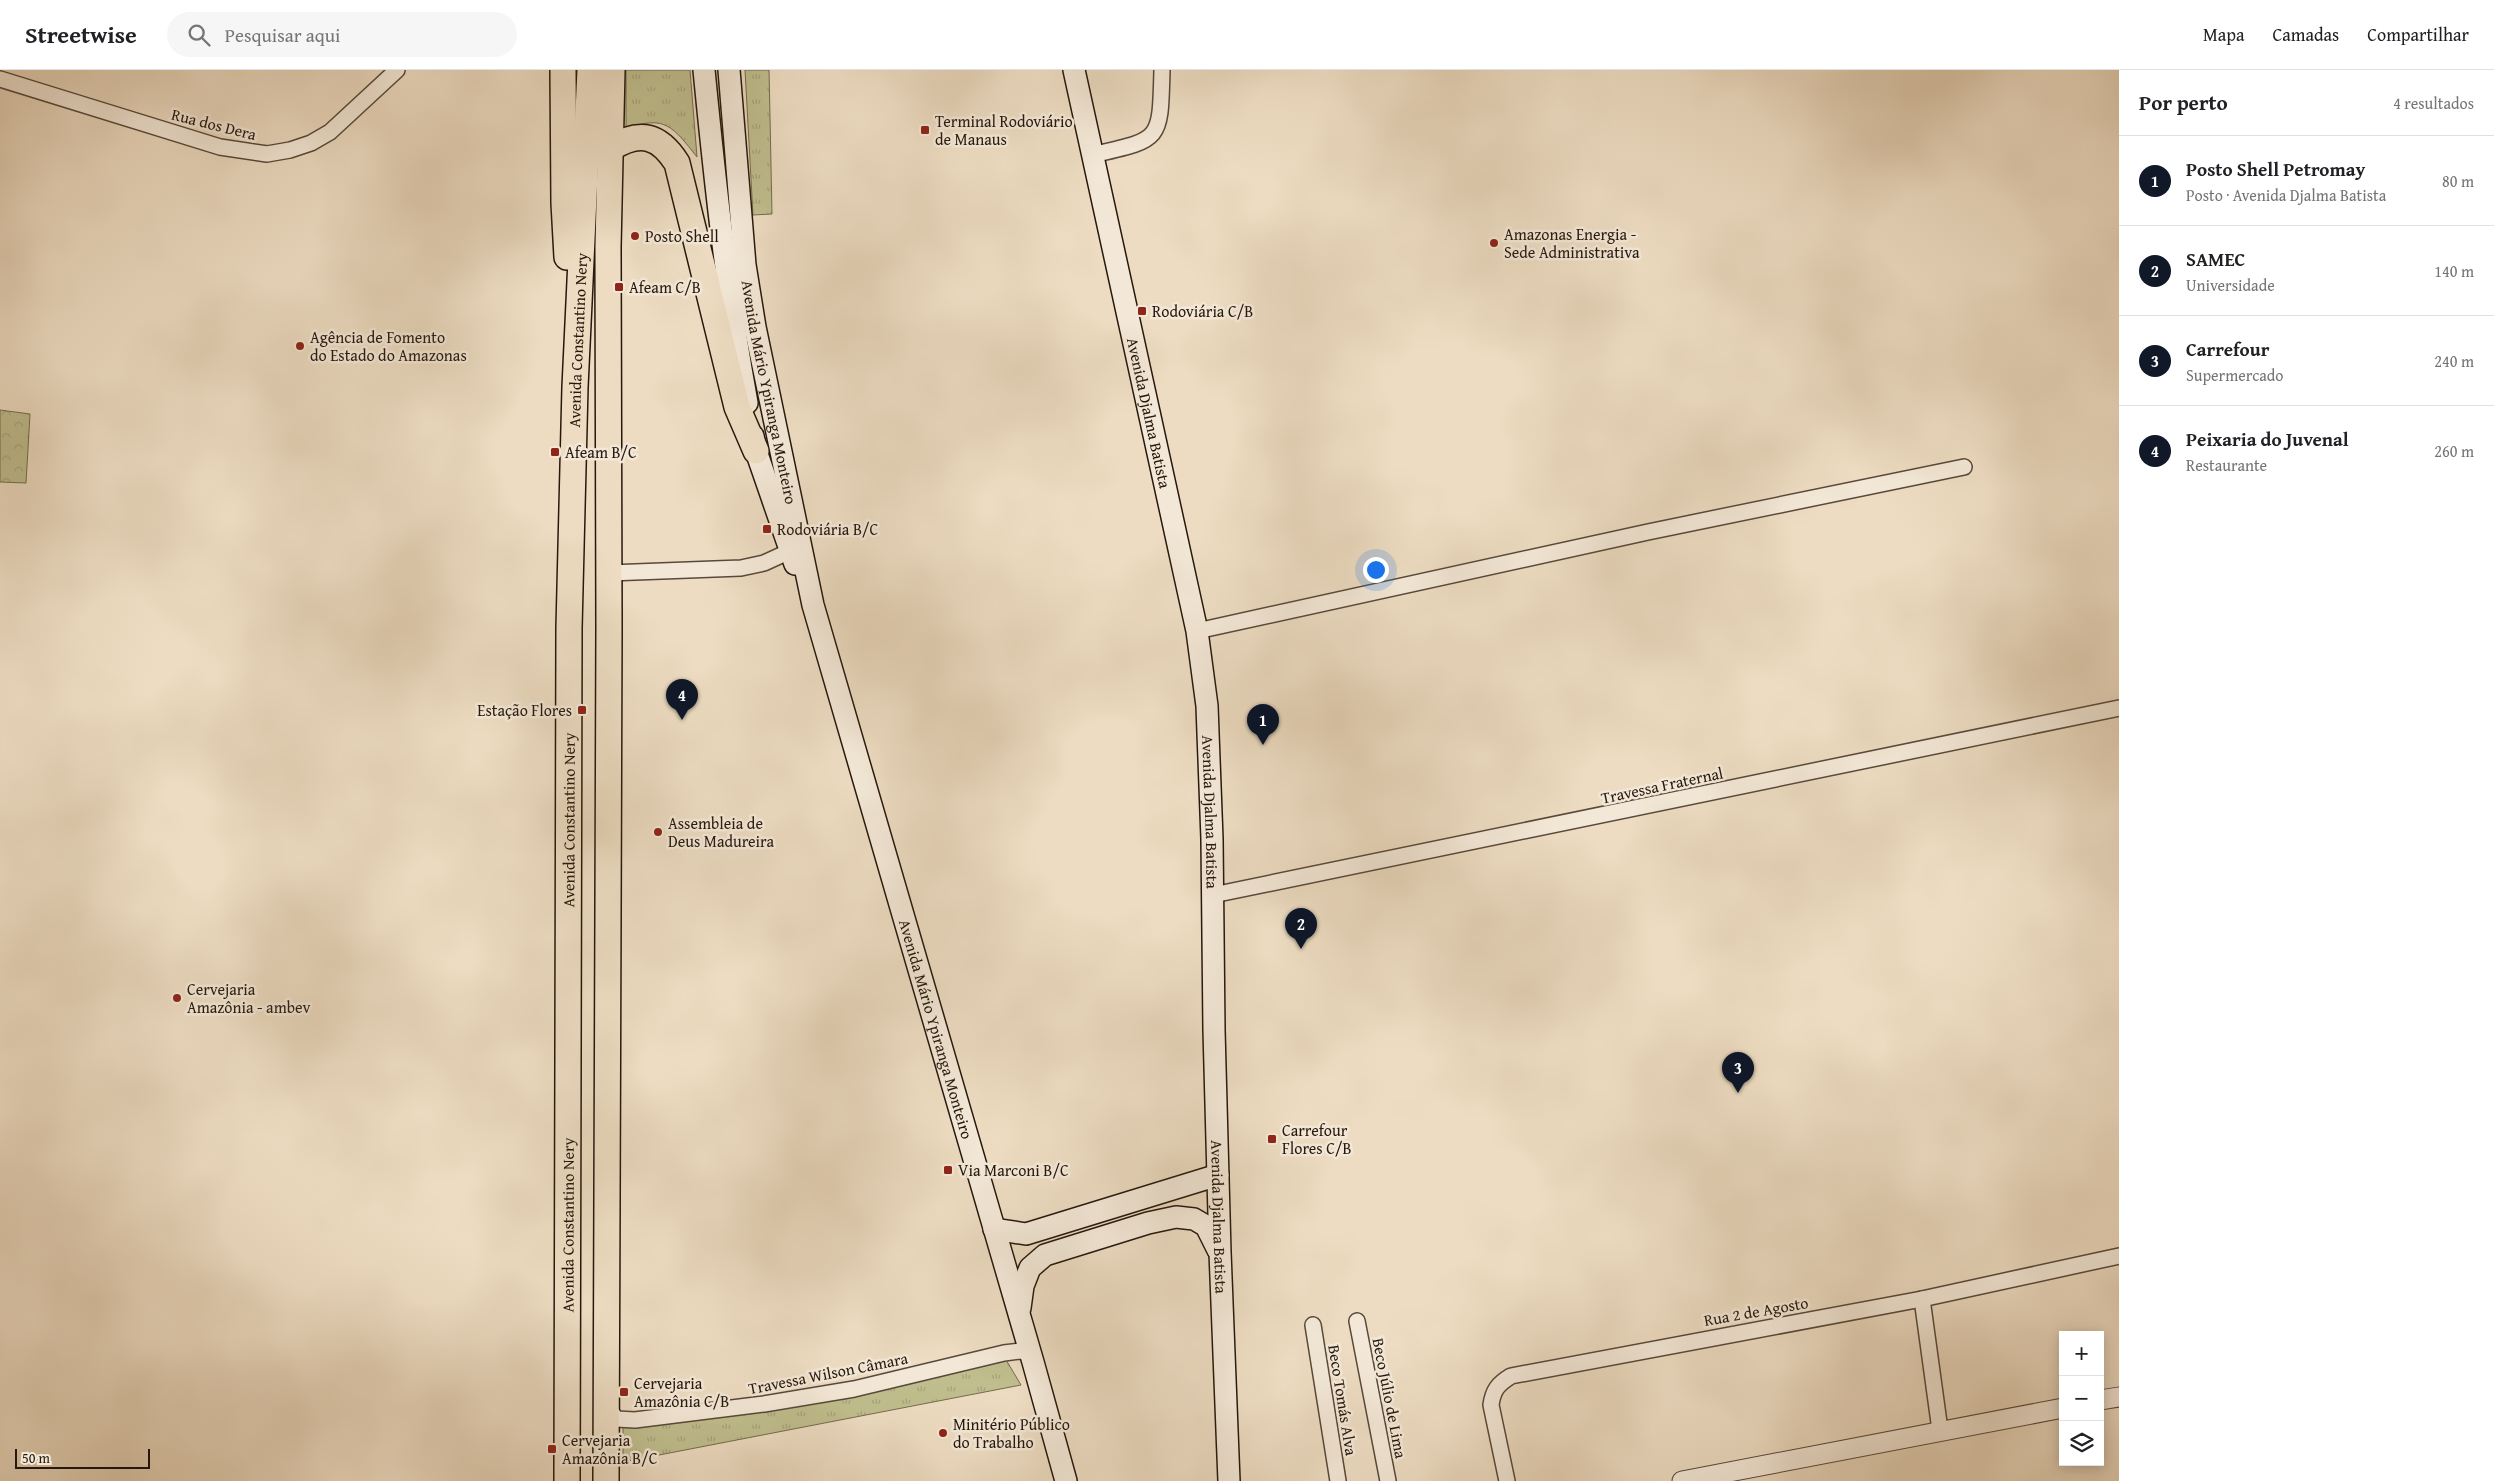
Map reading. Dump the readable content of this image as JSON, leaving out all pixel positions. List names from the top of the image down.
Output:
{
  "streets": {
    "highway": ["Avenida Constantino Nery"],
    "main road": ["Avenida Mário Ypiranga Monteiro", "Avenida Djalma Batista"],
    "street": [
      "Rua dos Dera",
      "Travessa Fraternal",
      "Rua 2 de Agosto",
      "Travessa Wilson Câmara",
      "Beco Júlio de Lima",
      "Beco Tomás Alva"
    ]
  },
  "crossings": [
    ["Avenida Constantino Nery", "Travessa Wilson Câmara"],
    ["Avenida Mário Ypiranga Monteiro", "Travessa Wilson Câmara"],
    ["Avenida Djalma Batista", "Travessa Fraternal"]
  ],
  "places": {
    "transit": [
      "Terminal Rodoviário de Manaus",
      "Afeam C/B",
      "Rodoviária C/B",
      "Afeam B/C",
      "Rodoviária B/C",
      "Estação Flores",
      "Carrefour Flores C/B",
      "Via Marconi B/C",
      "Cervejaria Amazônia C/B",
      "Cervejaria Amazônia B/C"
    ],
    "other": [
      "Posto Shell",
      "Amazonas Energia - Sede Administrativa",
      "Agência de Fomento do Estado do Amazonas",
      "Assembleia de Deus Madureira",
      "Cervejaria Amazônia - ambev",
      "Minitério Público do Trabalho"
    ]
  },
  "scale_bar": "50 m",
  "page": {
    "header": "Streetwise",
    "search": "Pesquisar aqui",
    "nav": ["Mapa", "Camadas", "Compartilhar"],
    "heading": ["Por perto", "4 resultados"],
    "list": [
      {
        "mark": "1",
        "name": "Posto Shell Petromay",
        "note": "Posto · Avenida Djalma Batista",
        "value": "80 m"
      },
      {
        "mark": "2",
        "name": "SAMEC",
        "note": "Universidade",
        "value": "140 m"
      },
      {
        "mark": "3",
        "name": "Carrefour",
        "note": "Supermercado",
        "value": "240 m"
      },
      {
        "mark": "4",
        "name": "Peixaria do Juvenal",
        "note": "Restaurante",
        "value": "260 m"
      }
    ],
    "pins": [
      "4",
      "1",
      "2",
      "3"
    ],
    "map_buttons": ["+", "−"],
    "scale": "50 m"
  }
}
